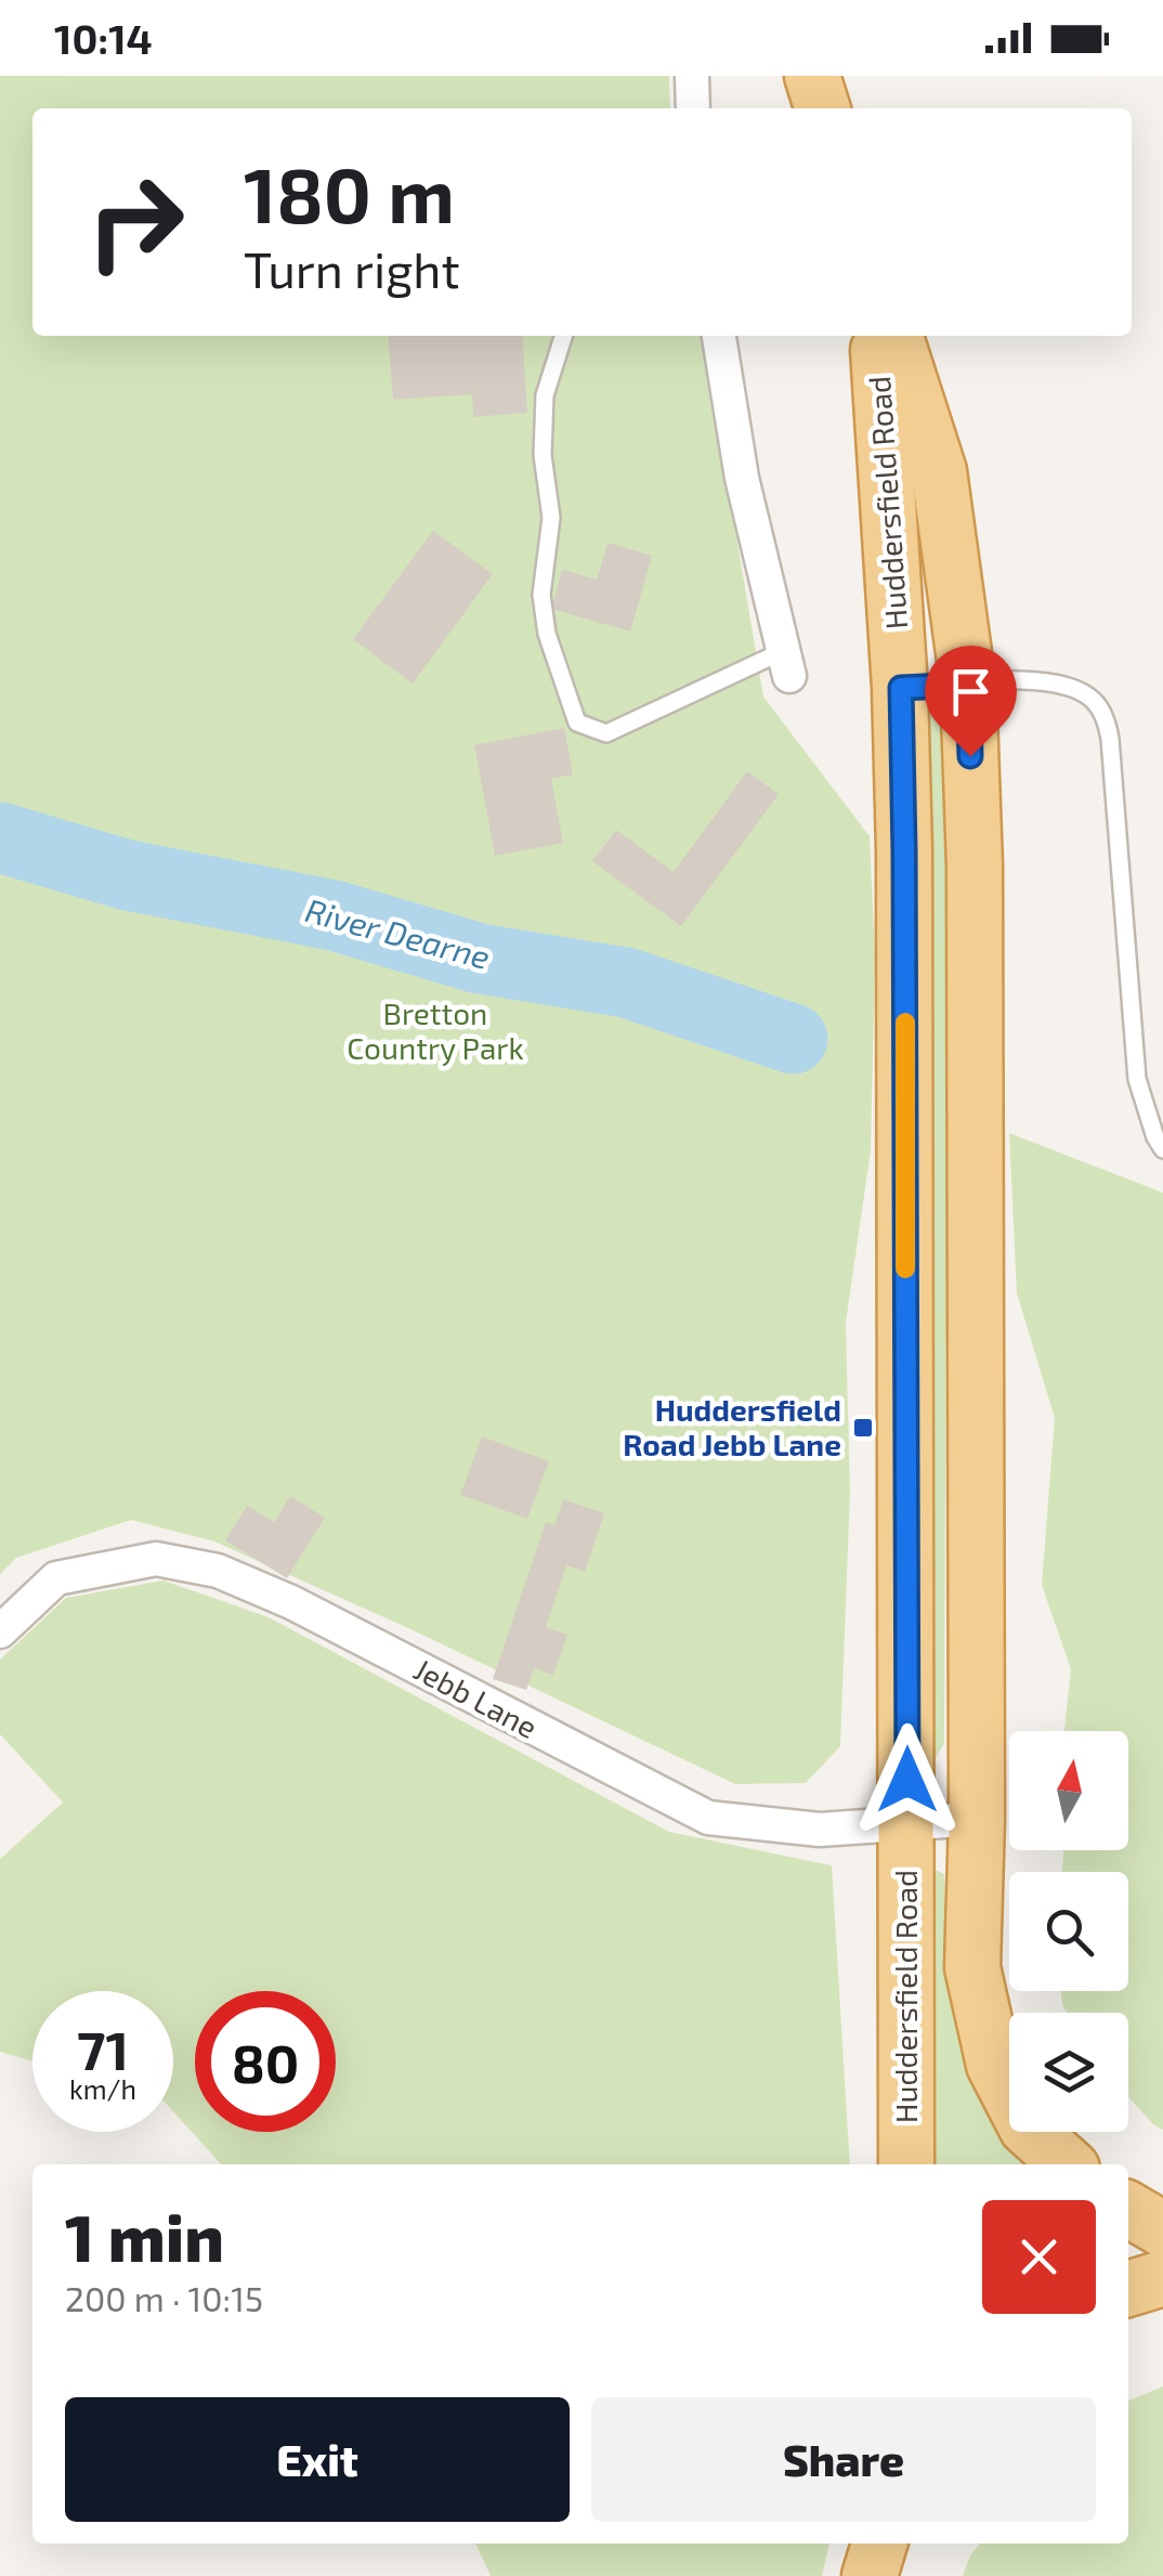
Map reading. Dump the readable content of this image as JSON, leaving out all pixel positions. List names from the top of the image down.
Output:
{
  "streets": {
    "highway": ["Huddersfield Road"],
    "street": ["Jebb Lane"]
  },
  "crossings": [
    ["Huddersfield Road", "Jebb Lane"]
  ],
  "water": ["River Dearne"],
  "parks": ["Bretton Country Park"],
  "places": {
    "transit": ["Huddersfield Road Jebb Lane"]
  },
  "north": "top",
  "page": {
    "status": "10:14",
    "turn": ["180 m", "Turn right"],
    "speed": "71 km/h",
    "limit": "80",
    "heading": ["1 min", "200 m · 10:15"],
    "buttons": ["Exit", "Share"]
  }
}
